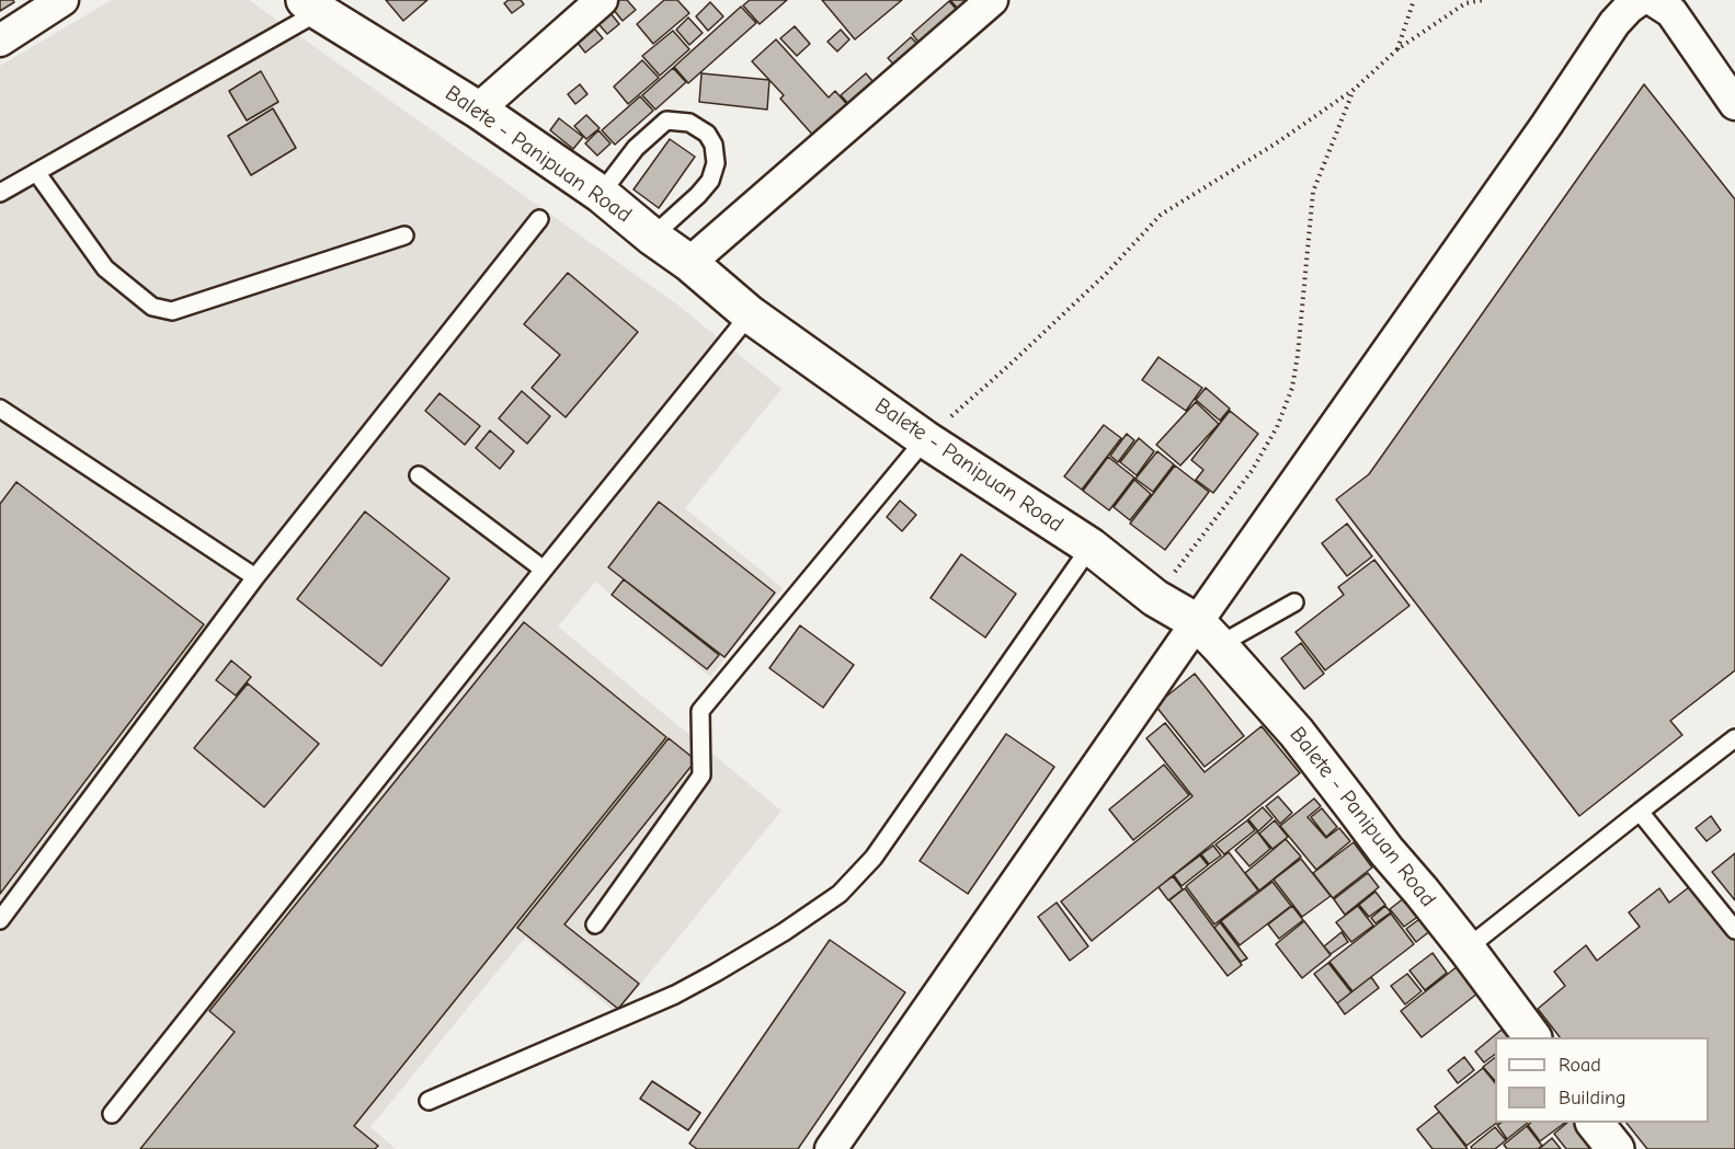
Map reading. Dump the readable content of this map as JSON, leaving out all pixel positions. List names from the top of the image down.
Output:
{
  "streets": {
    "main road": ["Balete - Panipuan Road"]
  },
  "legend": ["Road", "Building"]
}
